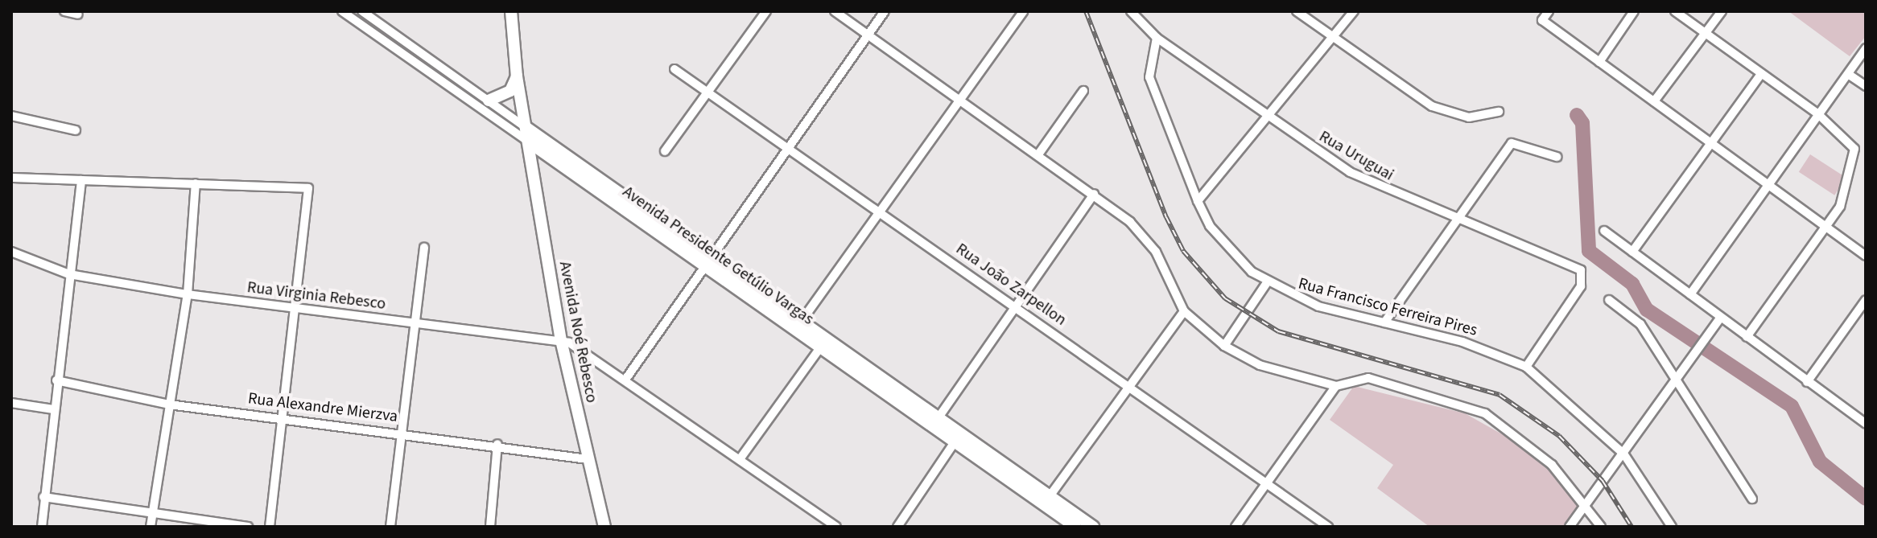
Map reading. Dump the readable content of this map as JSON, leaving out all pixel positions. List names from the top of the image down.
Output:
{
  "streets": {
    "main road": ["Avenida Presidente Getúlio Vargas", "Avenida Noé Rebesco"],
    "street": [
      "Rua Uruguai",
      "Rua João Zarpellon",
      "Rua Virginia Rebesco",
      "Rua Francisco Ferreira Pires",
      "Rua Alexandre Mierzva"
    ]
  },
  "crossings": [
    ["Rua Uruguai", "Rua Francisco Ferreira Pires"],
    ["Avenida Presidente Getúlio Vargas", "Avenida Noé Rebesco"],
    ["Rua Virginia Rebesco", "Avenida Noé Rebesco"],
    ["Avenida Noé Rebesco", "Rua Alexandre Mierzva"]
  ]
}
